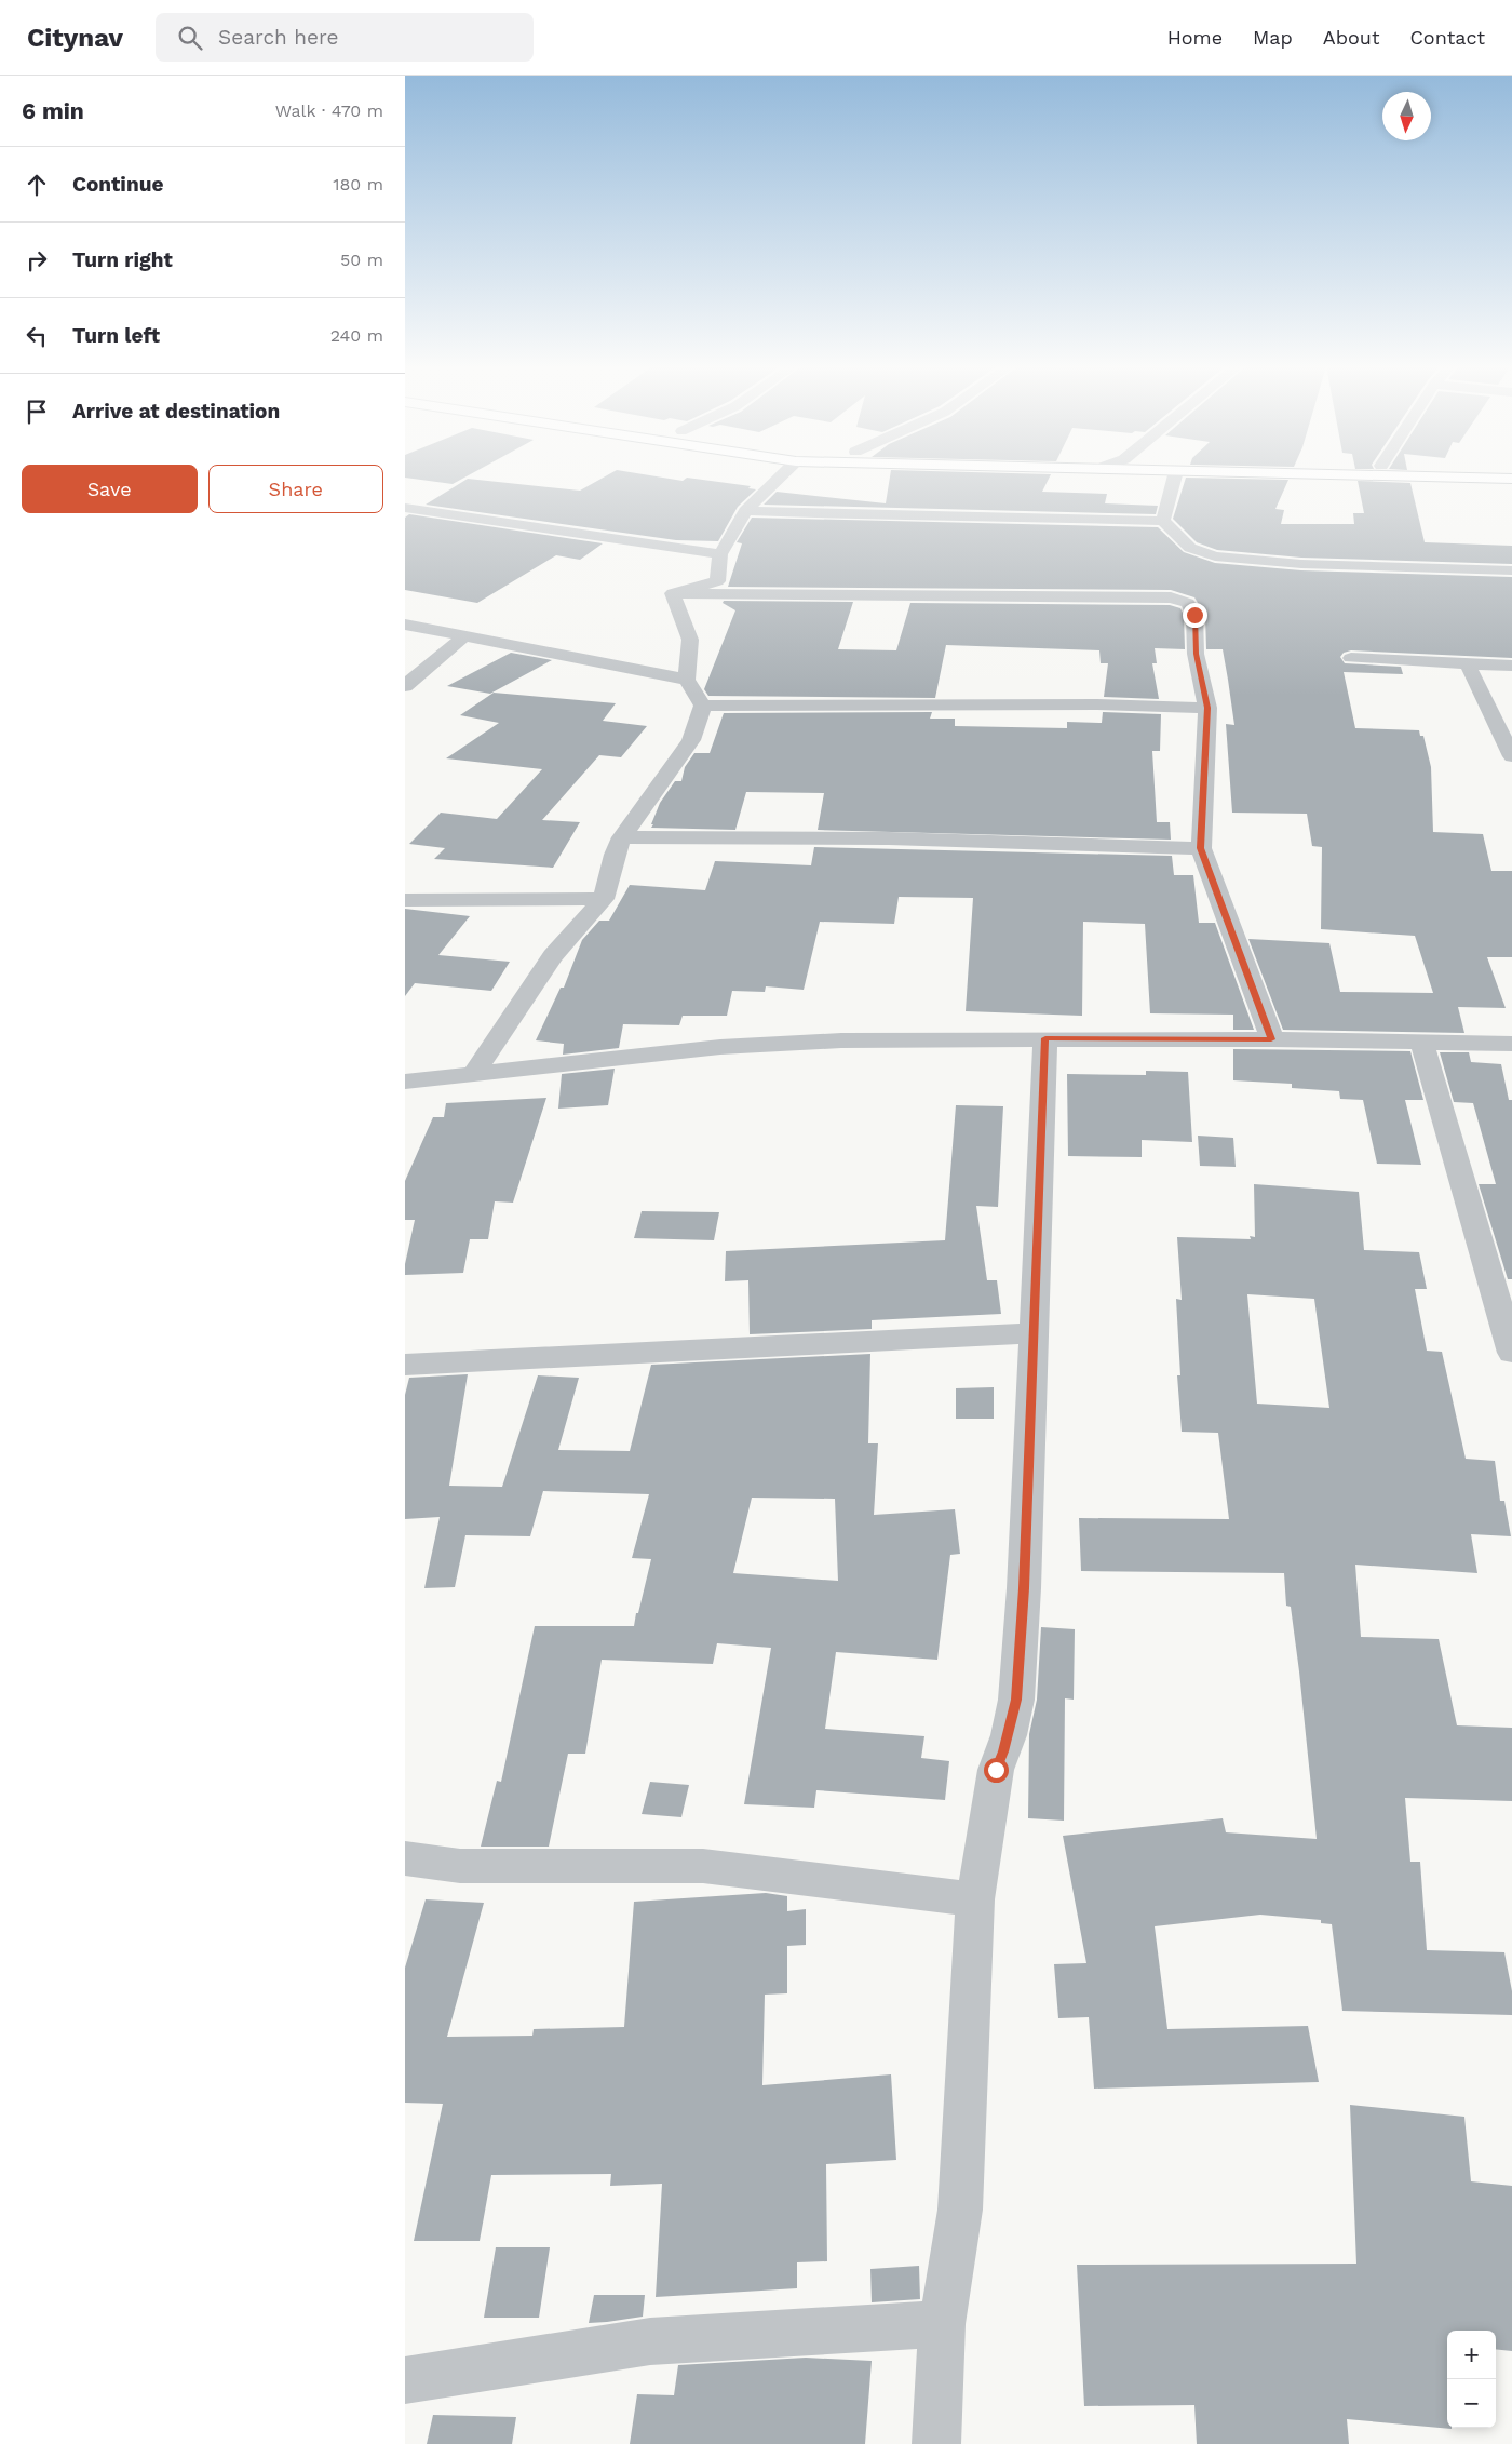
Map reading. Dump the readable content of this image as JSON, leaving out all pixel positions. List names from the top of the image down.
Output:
{
  "north": "bottom",
  "page": {
    "header": "Citynav",
    "search": "Search here",
    "nav": [
      "Home",
      "Map",
      "About",
      "Contact"
    ],
    "heading": ["6 min", "Walk · 470 m"],
    "list": [
      ["Continue", "180 m"],
      ["Turn right", "50 m"],
      ["Turn left", "240 m"],
      "Arrive at destination"
    ],
    "buttons": ["Save", "Share"],
    "map_buttons": ["+", "−"]
  }
}
